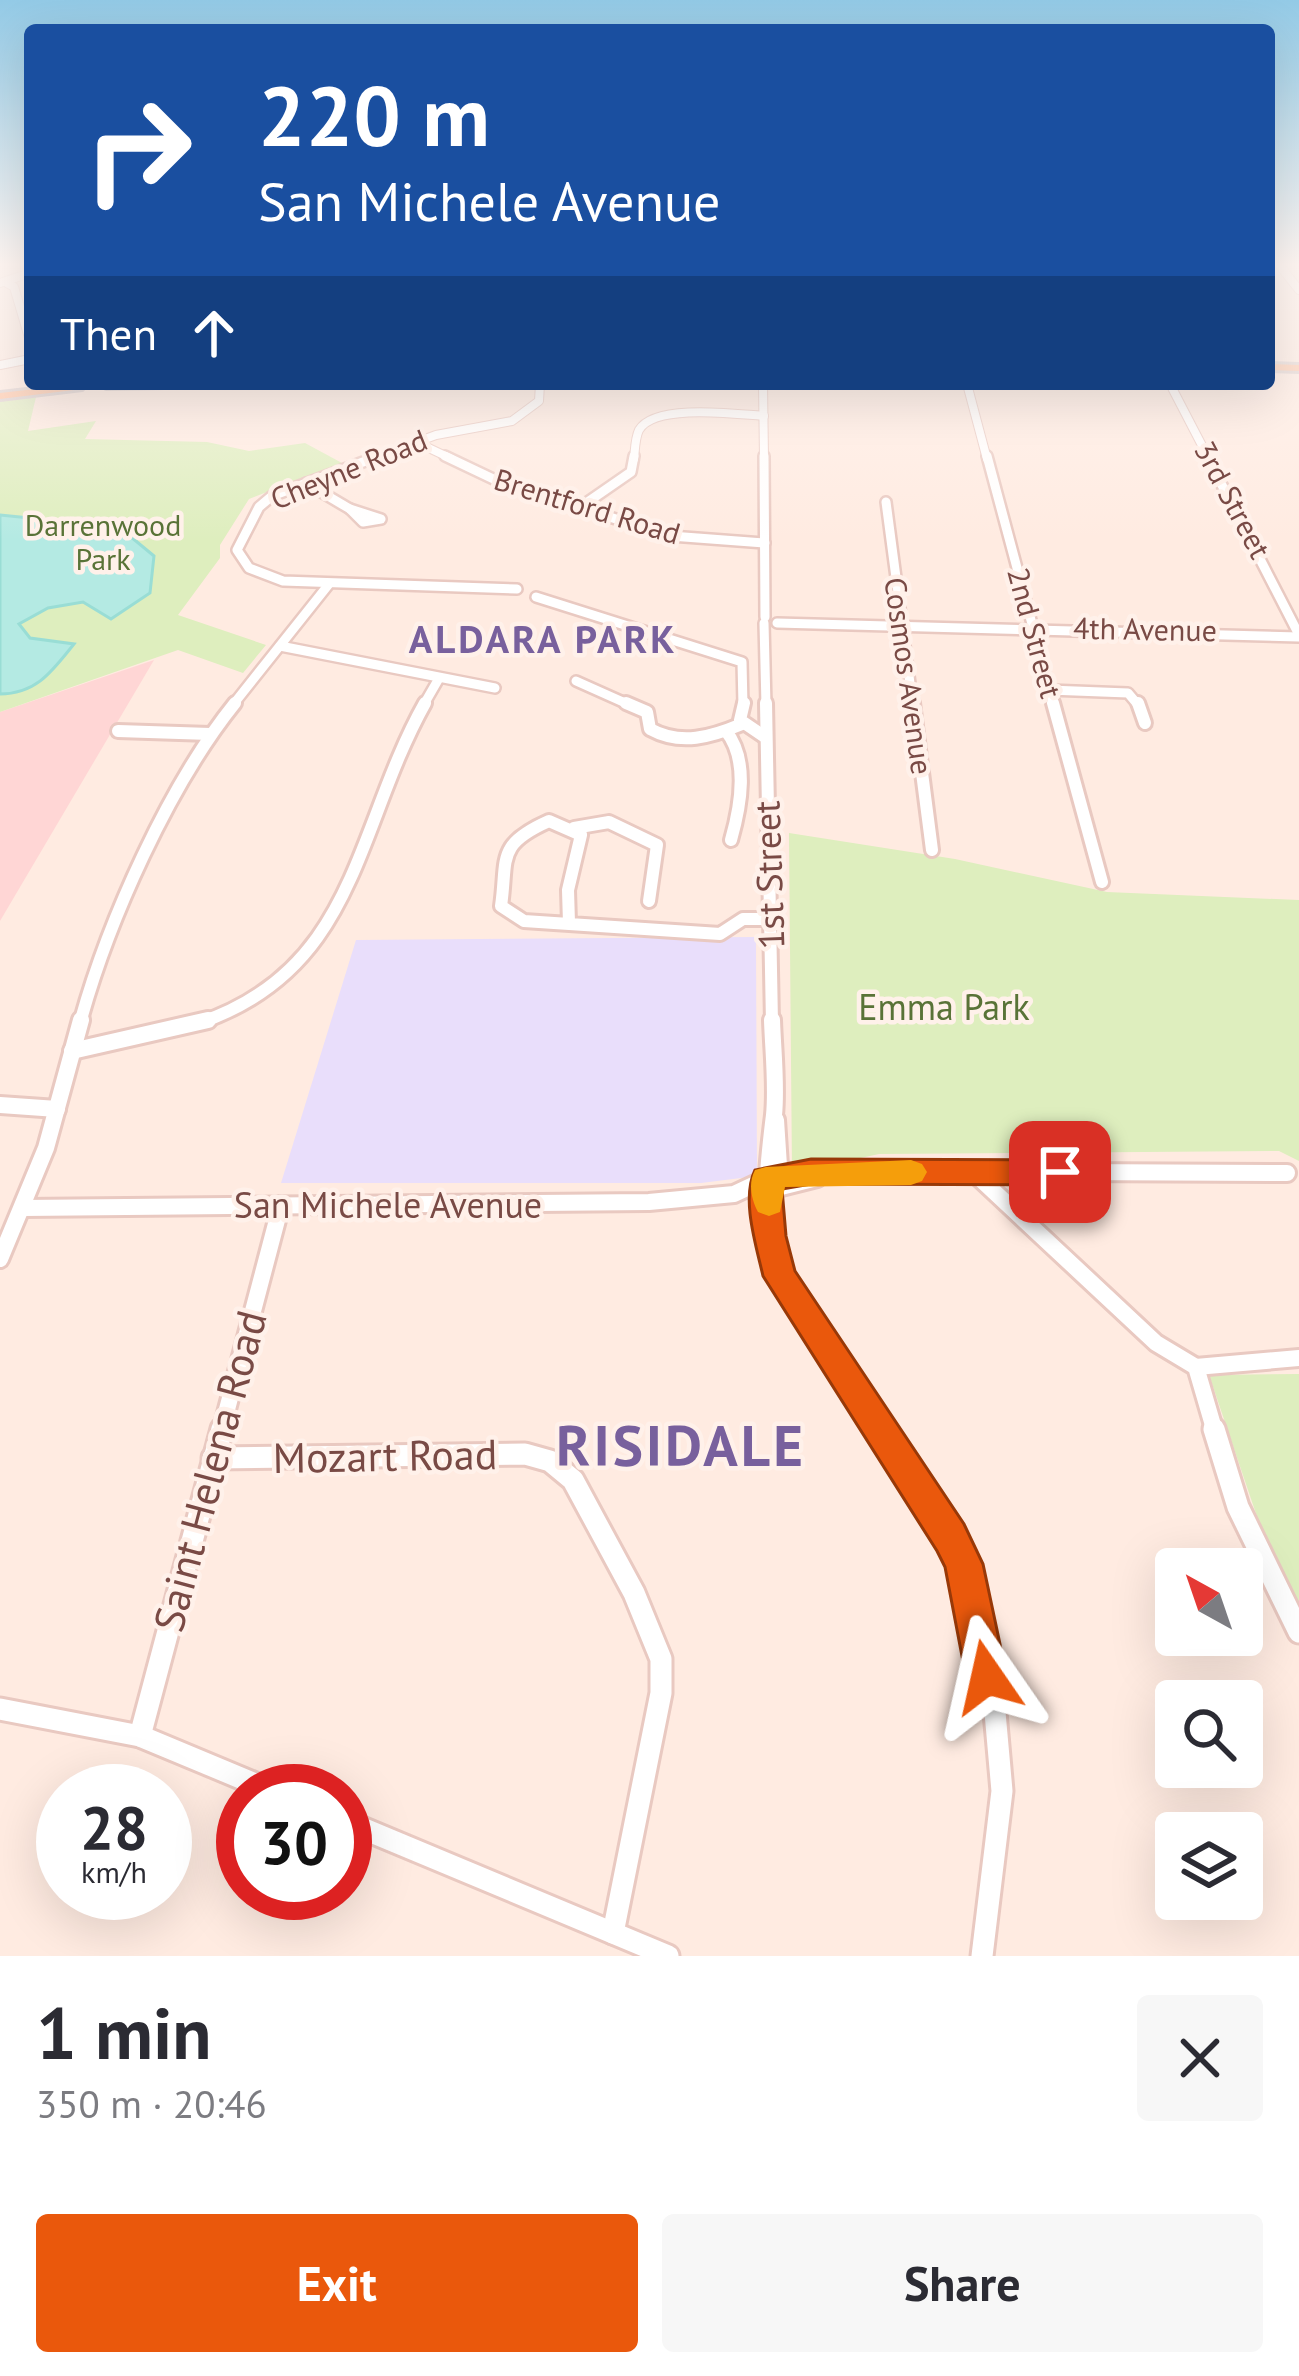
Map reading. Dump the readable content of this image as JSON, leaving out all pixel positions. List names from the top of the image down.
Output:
{
  "streets": {
    "street": [
      "Cheyne Road",
      "3rd Street",
      "Brentford Road",
      "4th Avenue",
      "2nd Street",
      "Cosmos Avenue",
      "1st Street",
      "San Michele Avenue",
      "Mozart Road",
      "Saint Helena Road"
    ]
  },
  "crossings": [
    ["Cheyne Road", "Brentford Road"],
    ["3rd Street", "4th Avenue"],
    ["Brentford Road", "1st Street"],
    ["4th Avenue", "2nd Street"],
    ["4th Avenue", "Cosmos Avenue"],
    ["4th Avenue", "1st Street"],
    ["1st Street", "San Michele Avenue"],
    ["San Michele Avenue", "Saint Helena Road"],
    ["Mozart Road", "Saint Helena Road"]
  ],
  "districts": ["ALDARA PARK", "RISIDALE"],
  "parks": ["Darrenwood Park", "Emma Park"],
  "north": "top left",
  "page": {
    "turn": ["220 m", "San Michele Avenue"],
    "then": "Then",
    "speed": "28 km/h",
    "limit": "30",
    "heading": ["1 min", "350 m · 20:46"],
    "buttons": ["Exit", "Share"]
  }
}
